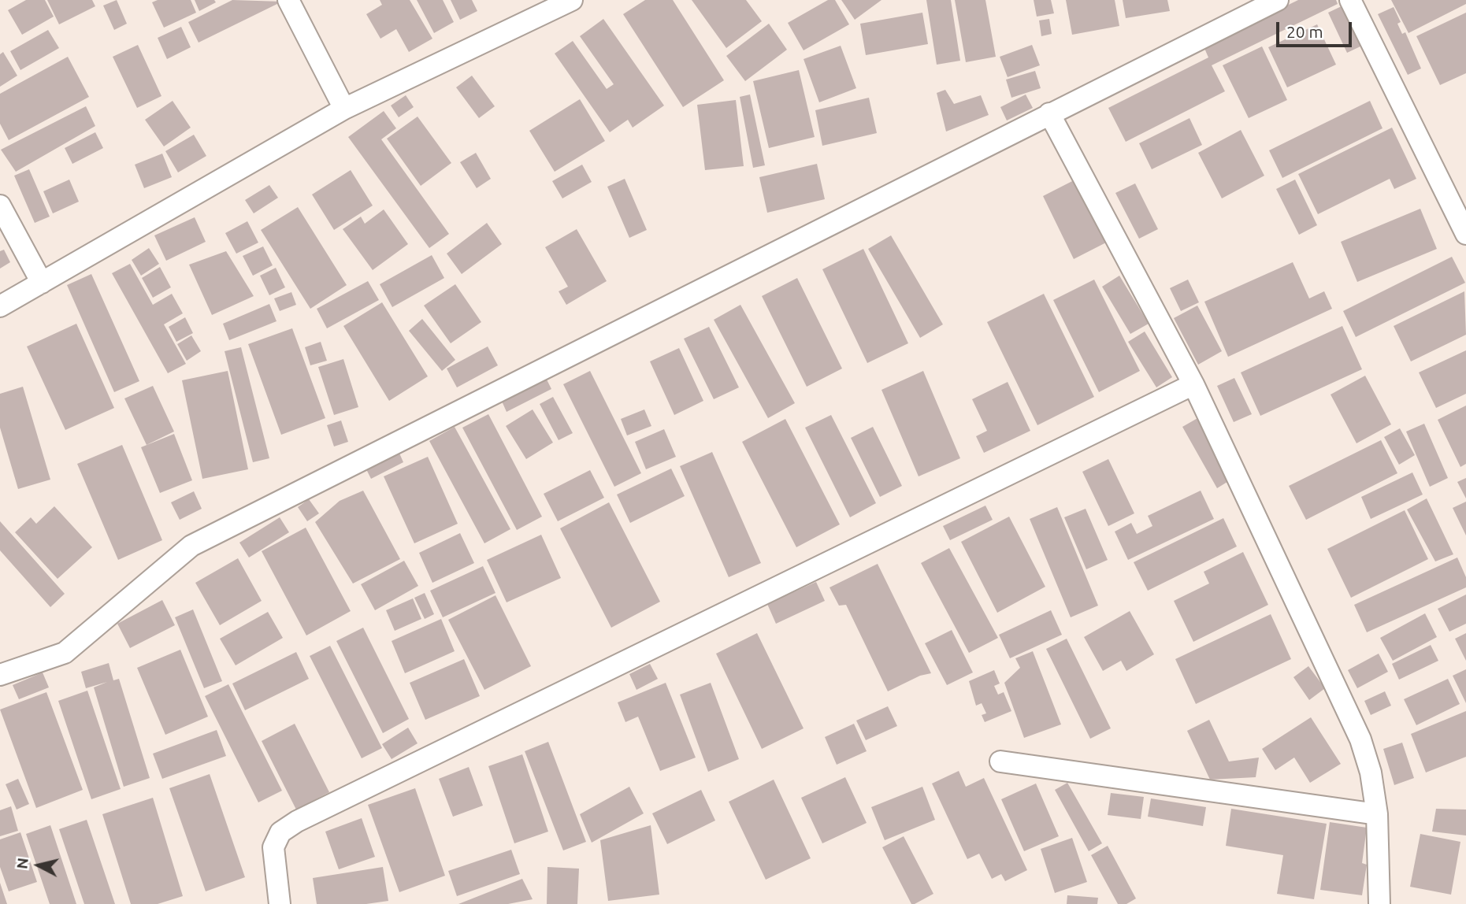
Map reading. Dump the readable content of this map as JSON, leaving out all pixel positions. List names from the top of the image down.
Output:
{
  "scale_bar": "20 m",
  "north": "left"
}
